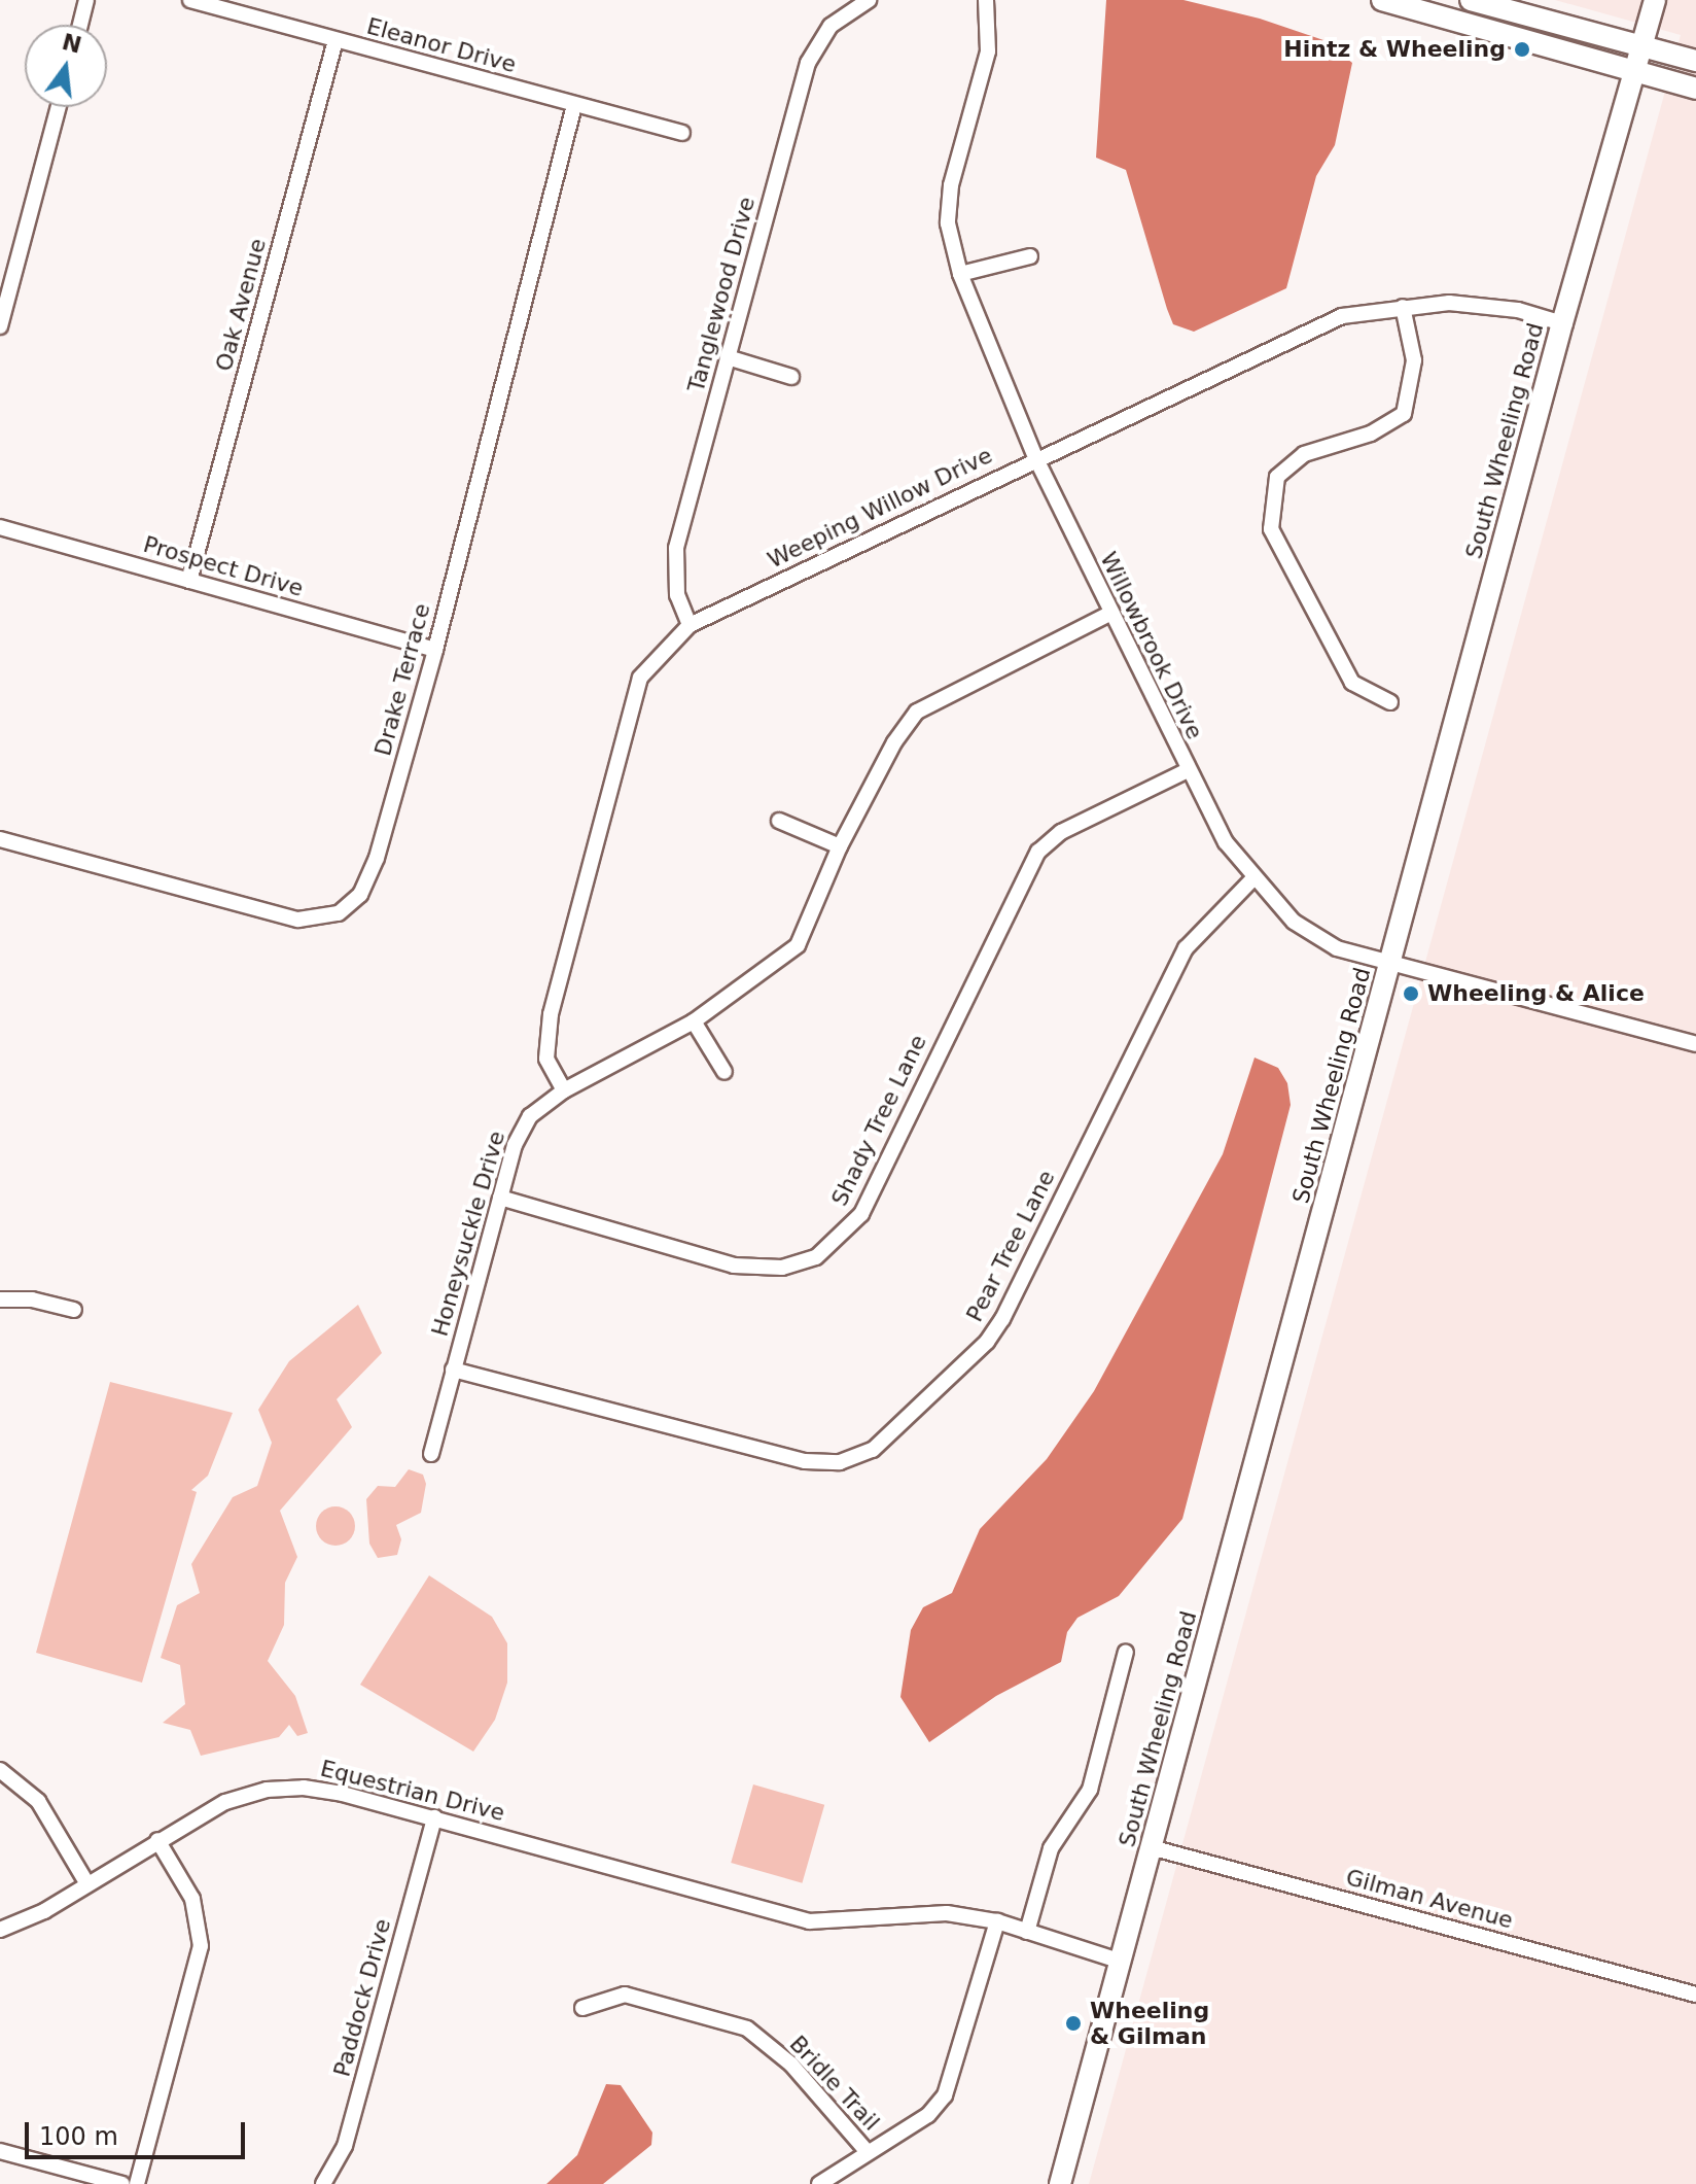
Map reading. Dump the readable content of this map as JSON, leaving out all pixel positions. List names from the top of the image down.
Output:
{
  "streets": {
    "main road": ["South Wheeling Road"],
    "street": [
      "Eleanor Drive",
      "Tanglewood Drive",
      "Oak Avenue",
      "Weeping Willow Drive",
      "Prospect Drive",
      "Willowbrook Drive",
      "Drake Terrace",
      "Shady Tree Lane",
      "Honeysuckle Drive",
      "Pear Tree Lane",
      "Equestrian Drive",
      "Gilman Avenue",
      "Paddock Drive",
      "Bridle Trail"
    ]
  },
  "crossings": [
    ["Eleanor Drive", "Oak Avenue"],
    ["Eleanor Drive", "Drake Terrace"],
    ["Tanglewood Drive", "Weeping Willow Drive"],
    ["Oak Avenue", "Prospect Drive"],
    ["South Wheeling Road", "Weeping Willow Drive"],
    ["South Wheeling Road", "Willowbrook Drive"],
    ["South Wheeling Road", "Equestrian Drive"],
    ["South Wheeling Road", "Gilman Avenue"],
    ["Weeping Willow Drive", "Willowbrook Drive"],
    ["Weeping Willow Drive", "Honeysuckle Drive"],
    ["Prospect Drive", "Drake Terrace"],
    ["Willowbrook Drive", "Shady Tree Lane"],
    ["Willowbrook Drive", "Honeysuckle Drive"],
    ["Willowbrook Drive", "Pear Tree Lane"],
    ["Shady Tree Lane", "Honeysuckle Drive"],
    ["Honeysuckle Drive", "Pear Tree Lane"],
    ["Equestrian Drive", "Paddock Drive"]
  ],
  "places": ["Hintz & Wheeling", "Wheeling & Alice", "Wheeling & Gilman"],
  "scale_bar": "100 m",
  "north": "top"
}
